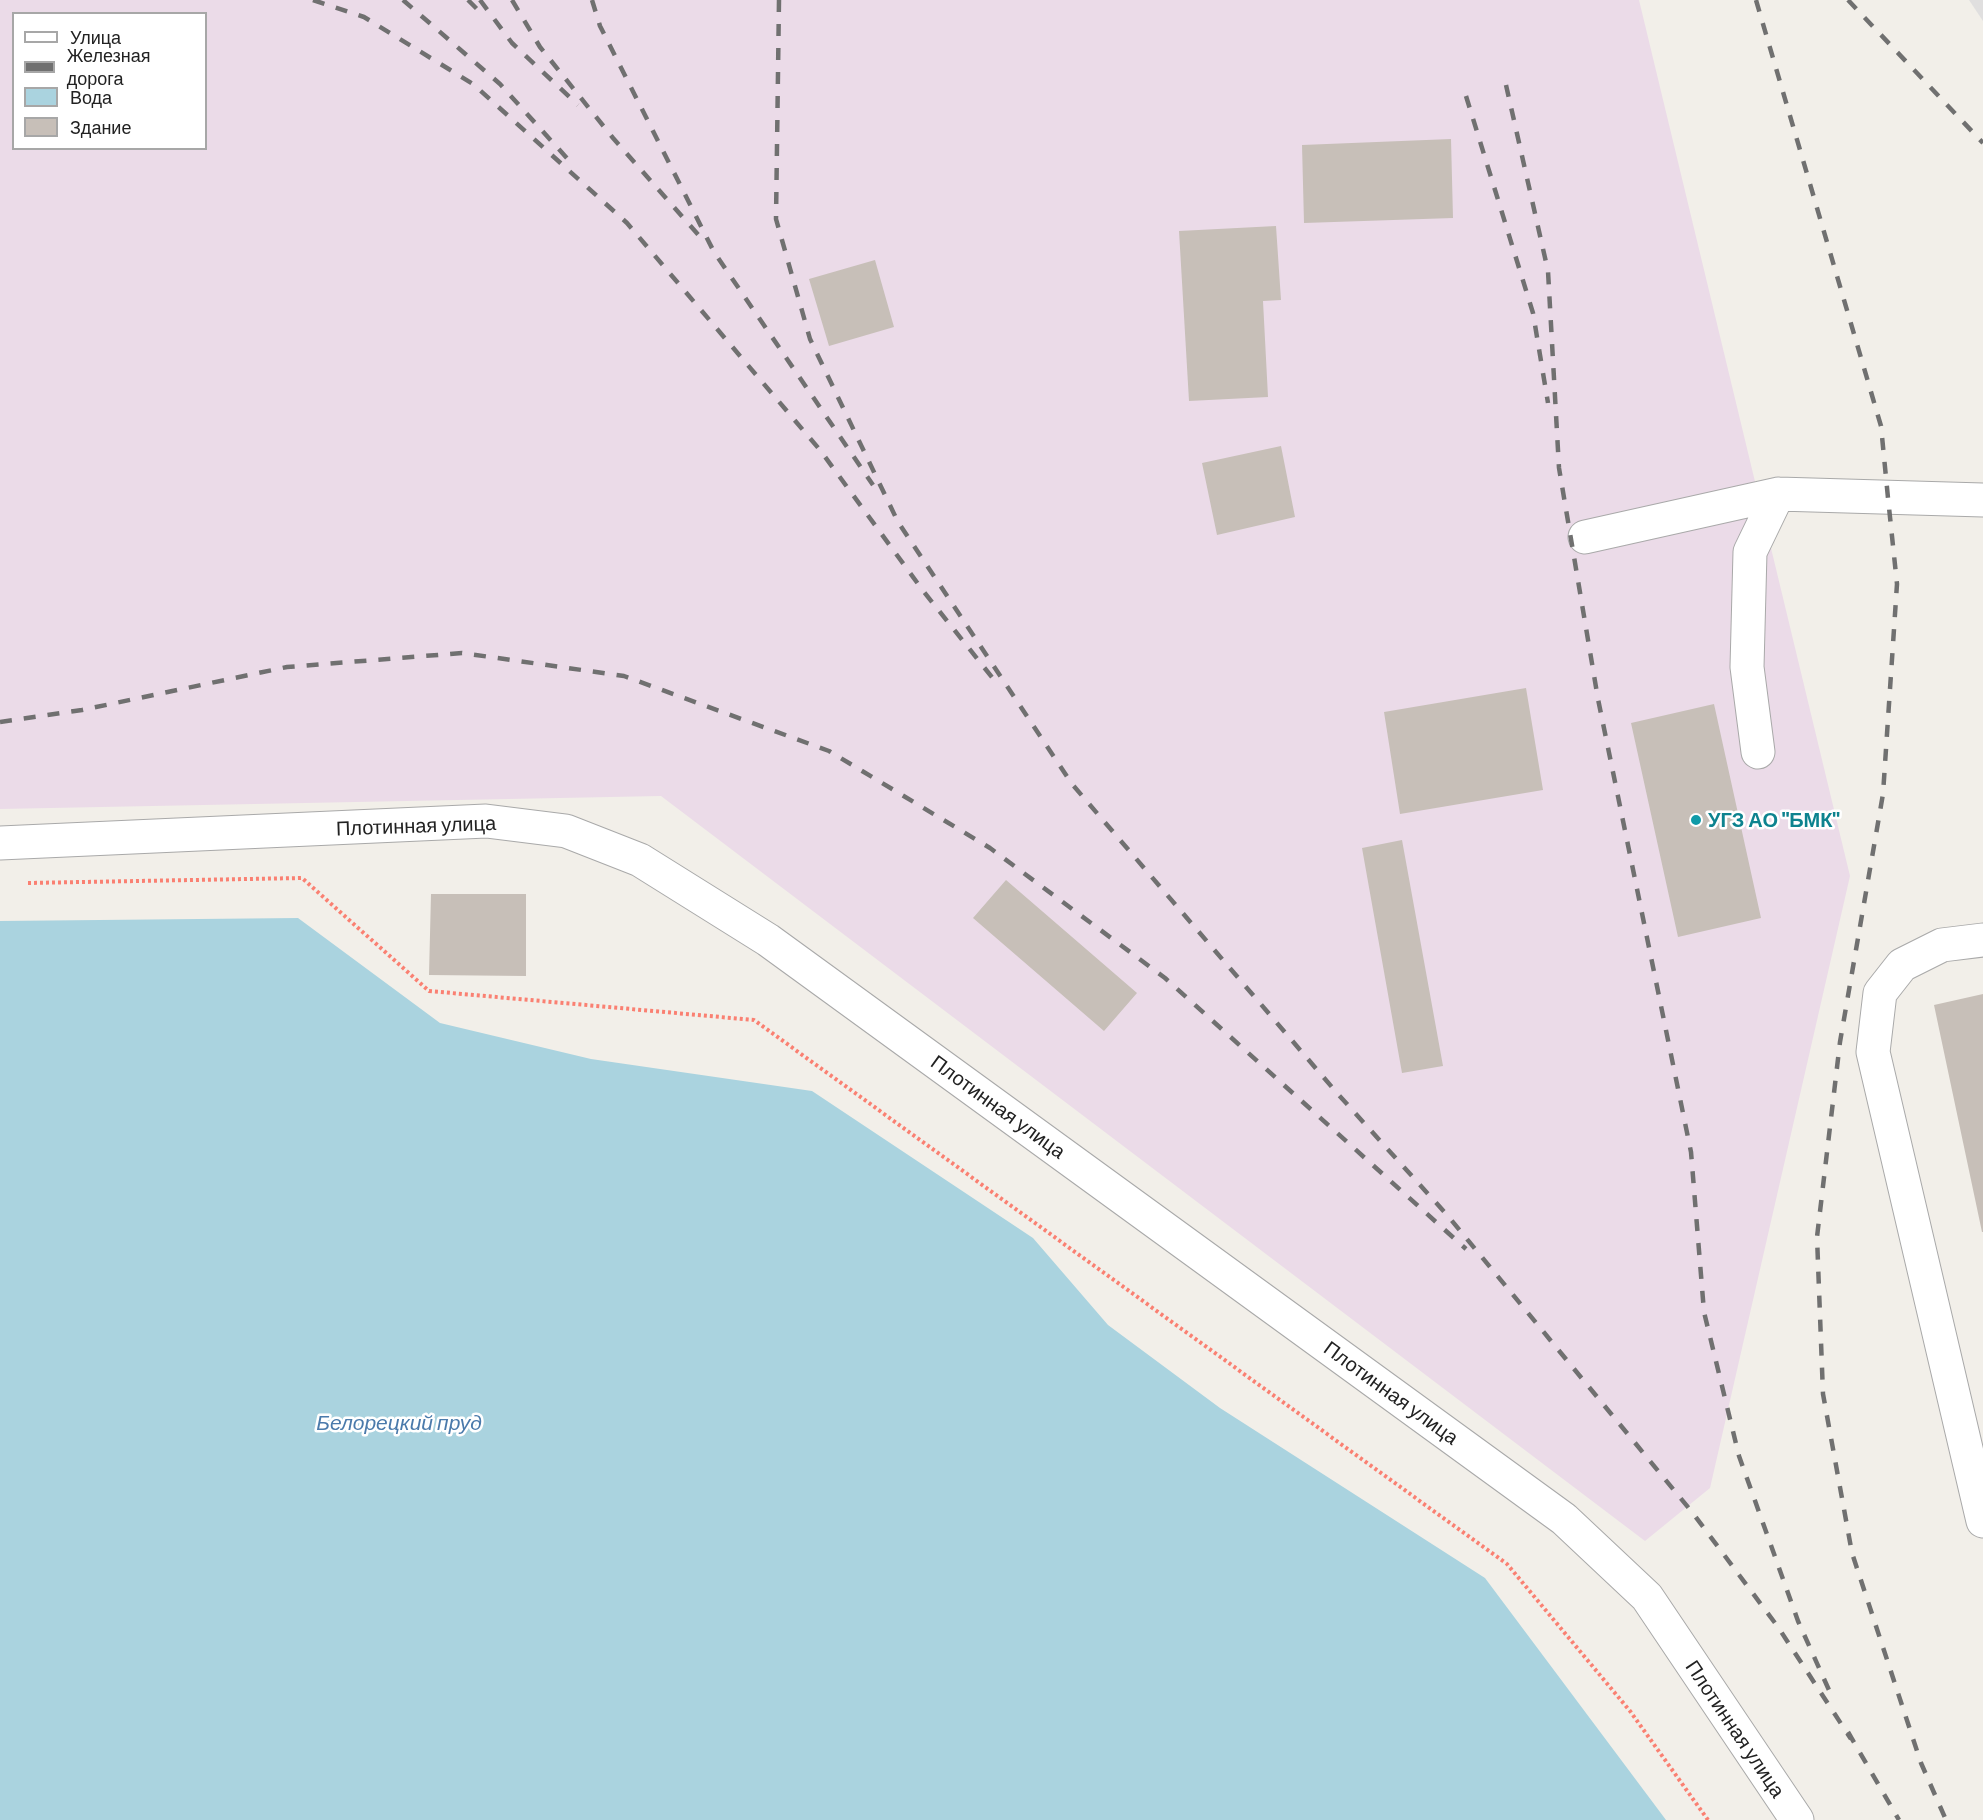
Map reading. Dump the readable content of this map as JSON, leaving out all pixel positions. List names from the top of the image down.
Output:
{
  "streets": {
    "street": ["Плотинная улица"]
  },
  "water": ["Белорецкий пруд"],
  "places": ["УГЗ АО \"БМК\""],
  "legend": [
    "Улица",
    "Железная дорога",
    "Вода",
    "Здание"
  ]
}
